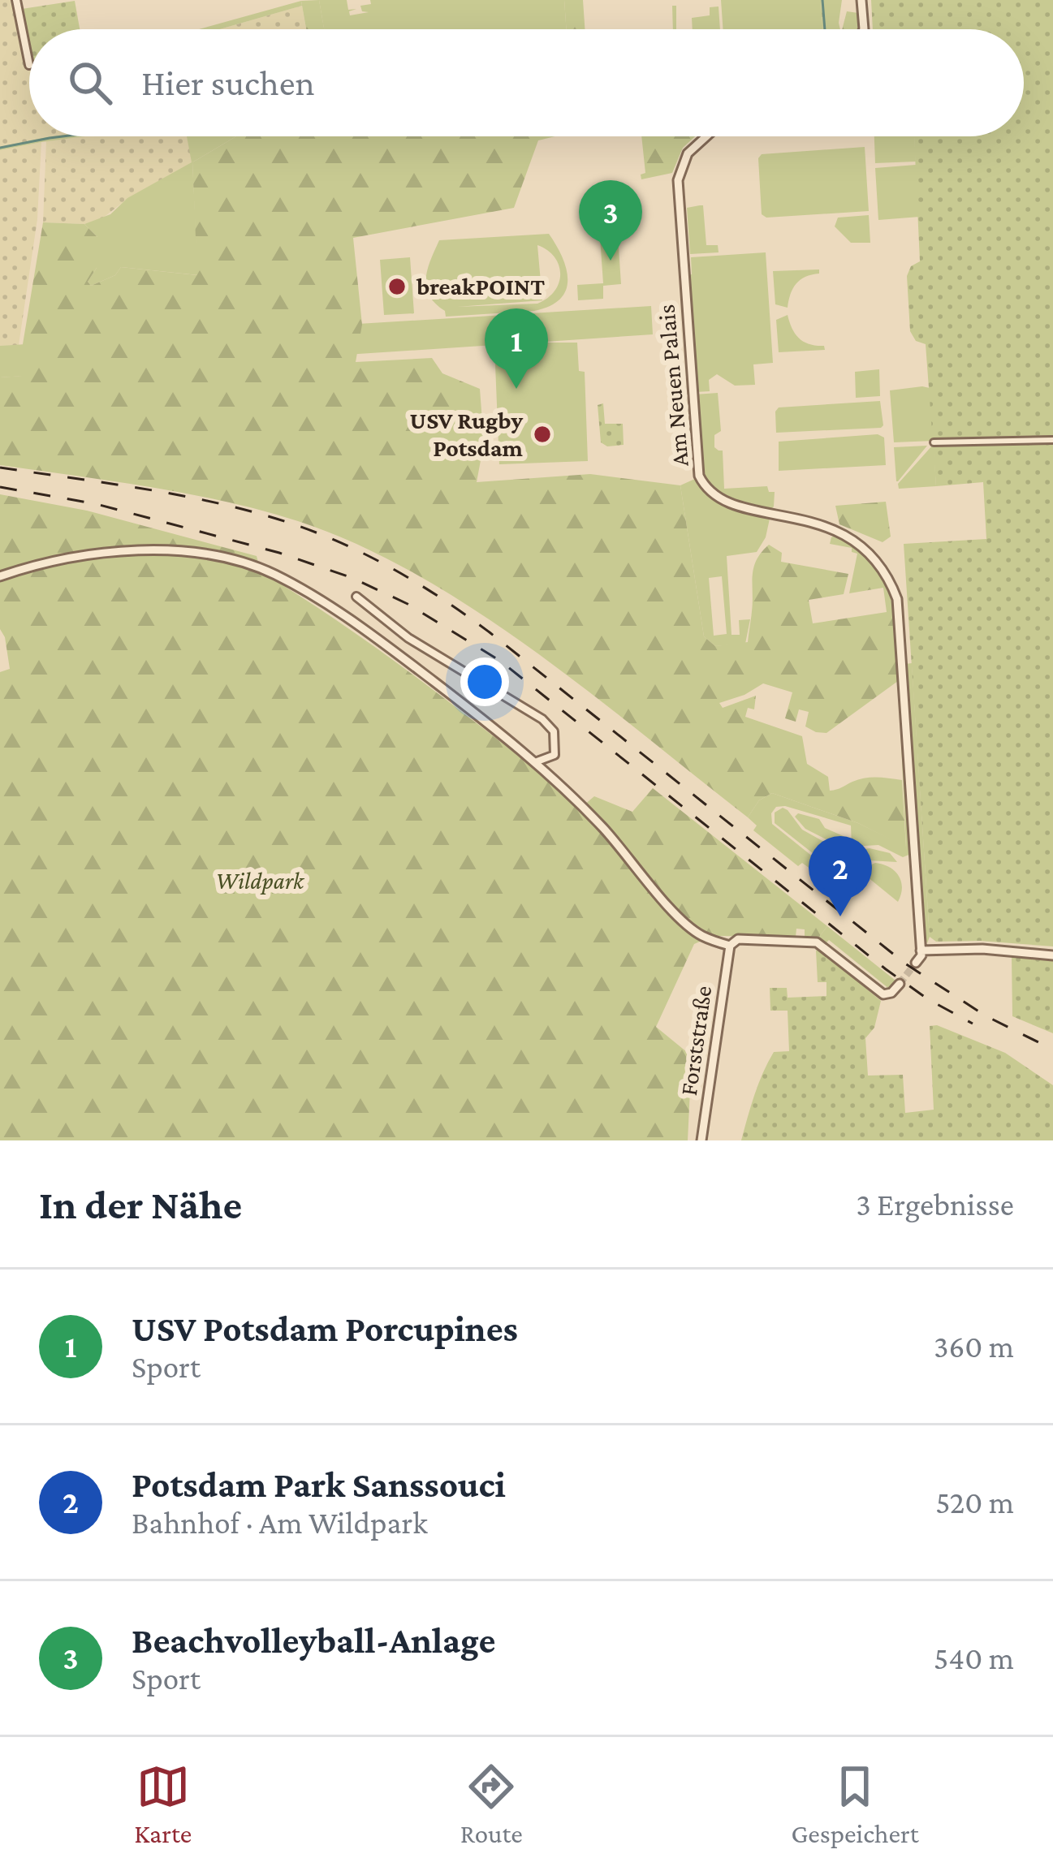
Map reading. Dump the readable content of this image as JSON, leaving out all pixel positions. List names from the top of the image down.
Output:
{
  "streets": {
    "street": ["Am Neuen Palais", "Forststraße"]
  },
  "parks": ["Wildpark"],
  "places": ["breakPOINT", "USV Rugby Potsdam"],
  "page": {
    "search": "Hier suchen",
    "pins": ["3", "1", "2"],
    "heading": ["In der Nähe", "3 Ergebnisse"],
    "list": [
      {
        "mark": "1",
        "name": "USV Potsdam Porcupines",
        "note": "Sport",
        "value": "360 m"
      },
      {
        "mark": "2",
        "name": "Potsdam Park Sanssouci",
        "note": "Bahnhof · Am Wildpark",
        "value": "520 m"
      },
      {
        "mark": "3",
        "name": "Beachvolleyball-Anlage",
        "note": "Sport",
        "value": "540 m"
      }
    ],
    "nav": ["Karte", "Route", "Gespeichert"]
  }
}
